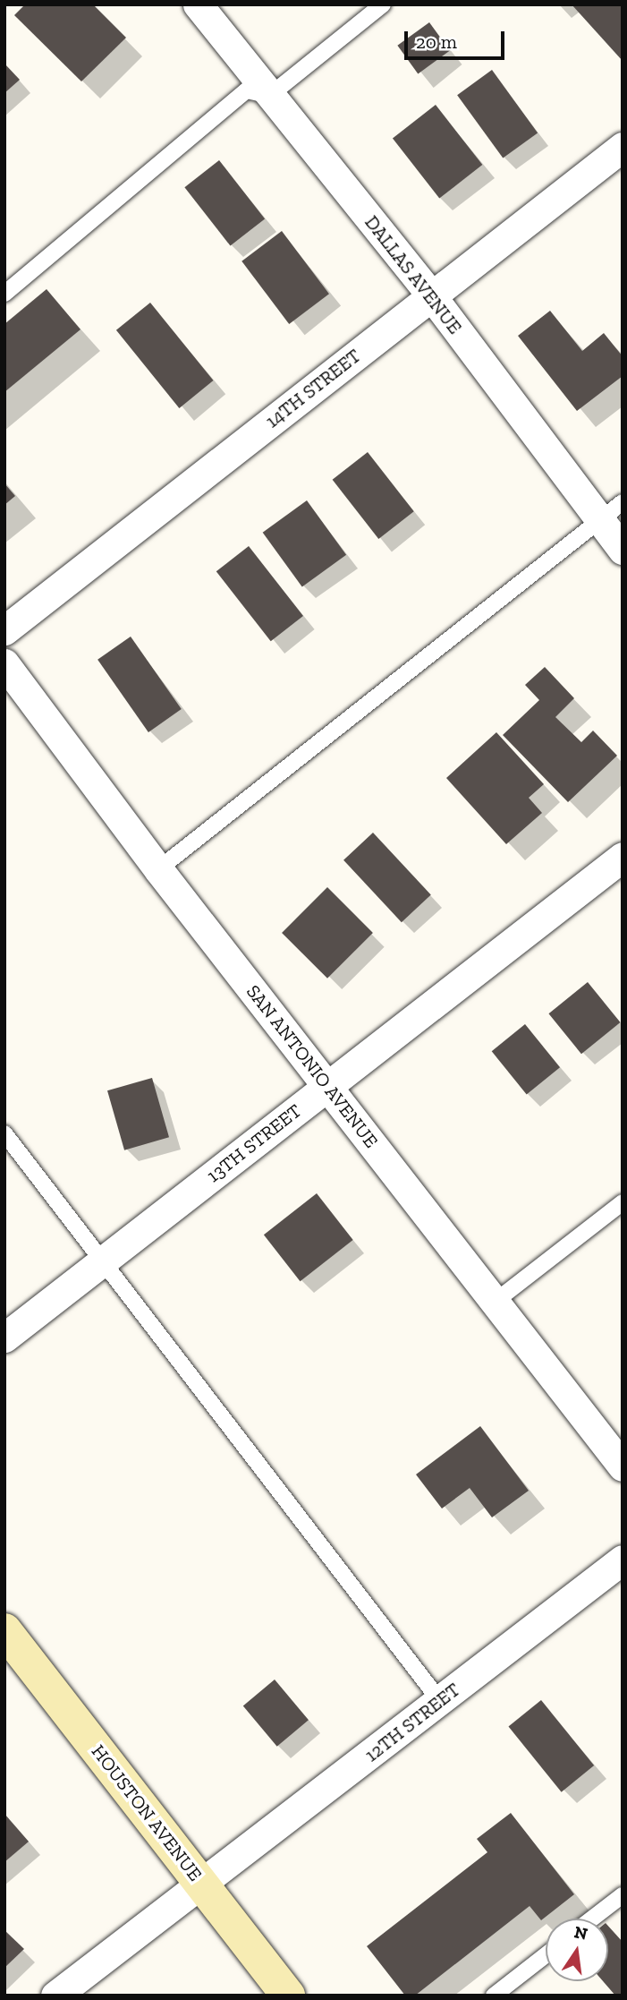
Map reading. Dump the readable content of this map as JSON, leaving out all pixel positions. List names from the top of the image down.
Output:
{
  "streets": {
    "main road": ["HOUSTON AVENUE"],
    "street": [
      "DALLAS AVENUE",
      "14TH STREET",
      "SAN ANTONIO AVENUE",
      "13TH STREET",
      "12TH STREET"
    ]
  },
  "crossings": [
    ["DALLAS AVENUE", "14TH STREET"],
    ["SAN ANTONIO AVENUE", "13TH STREET"],
    ["12TH STREET", "HOUSTON AVENUE"]
  ],
  "scale_bar": "20 m",
  "north": "top"
}
